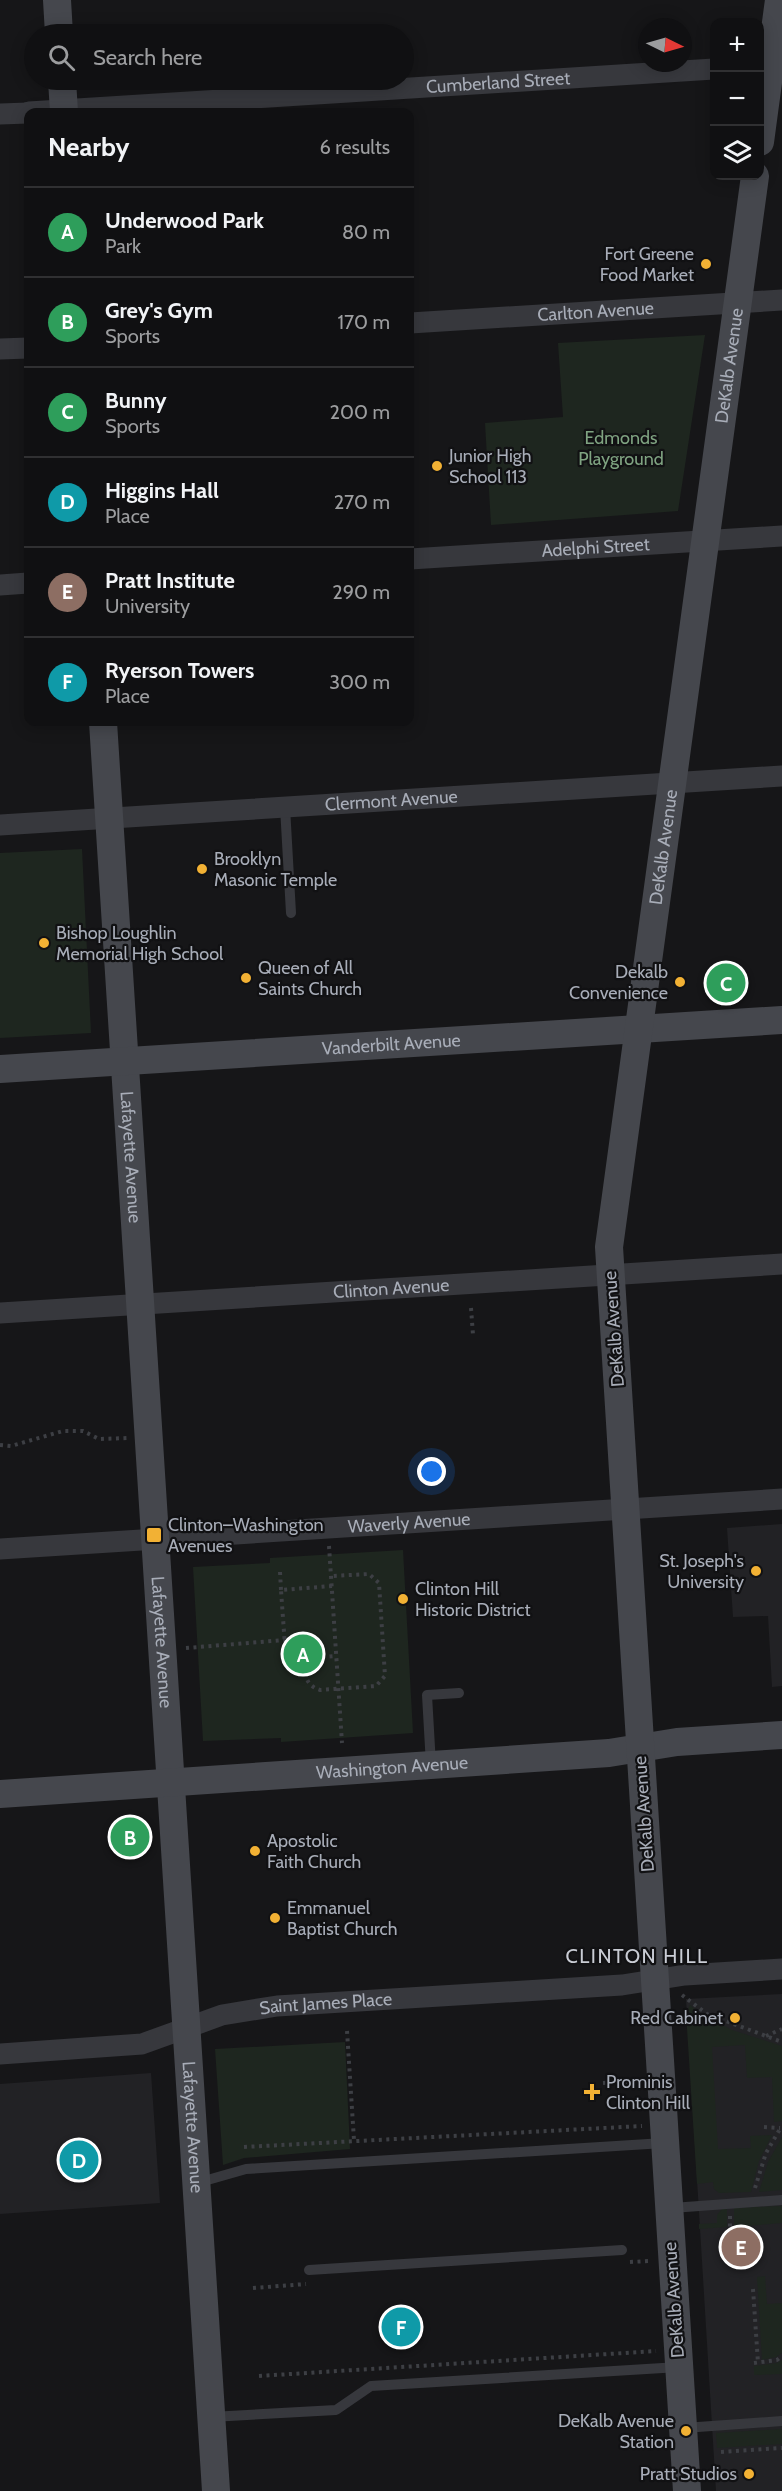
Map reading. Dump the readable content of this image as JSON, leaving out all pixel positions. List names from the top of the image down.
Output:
{
  "streets": {
    "main road": [
      "DeKalb Avenue",
      "Vanderbilt Avenue",
      "Lafayette Avenue",
      "Washington Avenue"
    ],
    "street": [
      "Cumberland Street",
      "Carlton Avenue",
      "Adelphi Street",
      "Clermont Avenue",
      "Clinton Avenue",
      "Waverly Avenue",
      "Saint James Place"
    ]
  },
  "crossings": [
    ["Carlton Avenue", "DeKalb Avenue"],
    ["DeKalb Avenue", "Adelphi Street"],
    ["DeKalb Avenue", "Clermont Avenue"],
    ["DeKalb Avenue", "Vanderbilt Avenue"],
    ["DeKalb Avenue", "Clinton Avenue"],
    ["DeKalb Avenue", "Waverly Avenue"],
    ["DeKalb Avenue", "Washington Avenue"],
    ["DeKalb Avenue", "Saint James Place"],
    ["Clermont Avenue", "Lafayette Avenue"],
    ["Vanderbilt Avenue", "Lafayette Avenue"],
    ["Lafayette Avenue", "Clinton Avenue"],
    ["Lafayette Avenue", "Waverly Avenue"],
    ["Lafayette Avenue", "Washington Avenue"],
    ["Lafayette Avenue", "Saint James Place"]
  ],
  "districts": ["CLINTON HILL"],
  "parks": ["Edmonds Playground"],
  "places": {
    "other": [
      "Fort Greene Food Market",
      "Junior High School 113",
      "Brooklyn Masonic Temple",
      "Bishop Loughlin Memorial High School",
      "Queen of All Saints Church",
      "Dekalb Convenience",
      "St. Joseph's University",
      "Clinton Hill Historic District",
      "Apostolic Faith Church",
      "Emmanuel Baptist Church",
      "Red Cabinet",
      "DeKalb Avenue Station",
      "Pratt Studios"
    ],
    "transit": ["Clinton–Washington Avenues"],
    "health": ["Prominis Clinton Hill"]
  },
  "north": "right",
  "page": {
    "map_buttons": ["+", "−"],
    "search": "Search here",
    "heading": ["Nearby", "6 results"],
    "list": [
      {
        "mark": "A",
        "name": "Underwood Park",
        "note": "Park",
        "value": "80 m"
      },
      {
        "mark": "B",
        "name": "Grey's Gym",
        "note": "Sports",
        "value": "170 m"
      },
      {
        "mark": "C",
        "name": "Bunny",
        "note": "Sports",
        "value": "200 m"
      },
      {
        "mark": "D",
        "name": "Higgins Hall",
        "note": "Place",
        "value": "270 m"
      },
      {
        "mark": "E",
        "name": "Pratt Institute",
        "note": "University",
        "value": "290 m"
      },
      {
        "mark": "F",
        "name": "Ryerson Towers",
        "note": "Place",
        "value": "300 m"
      }
    ],
    "pins": [
      "C",
      "A",
      "B",
      "D",
      "E",
      "F"
    ]
  }
}
